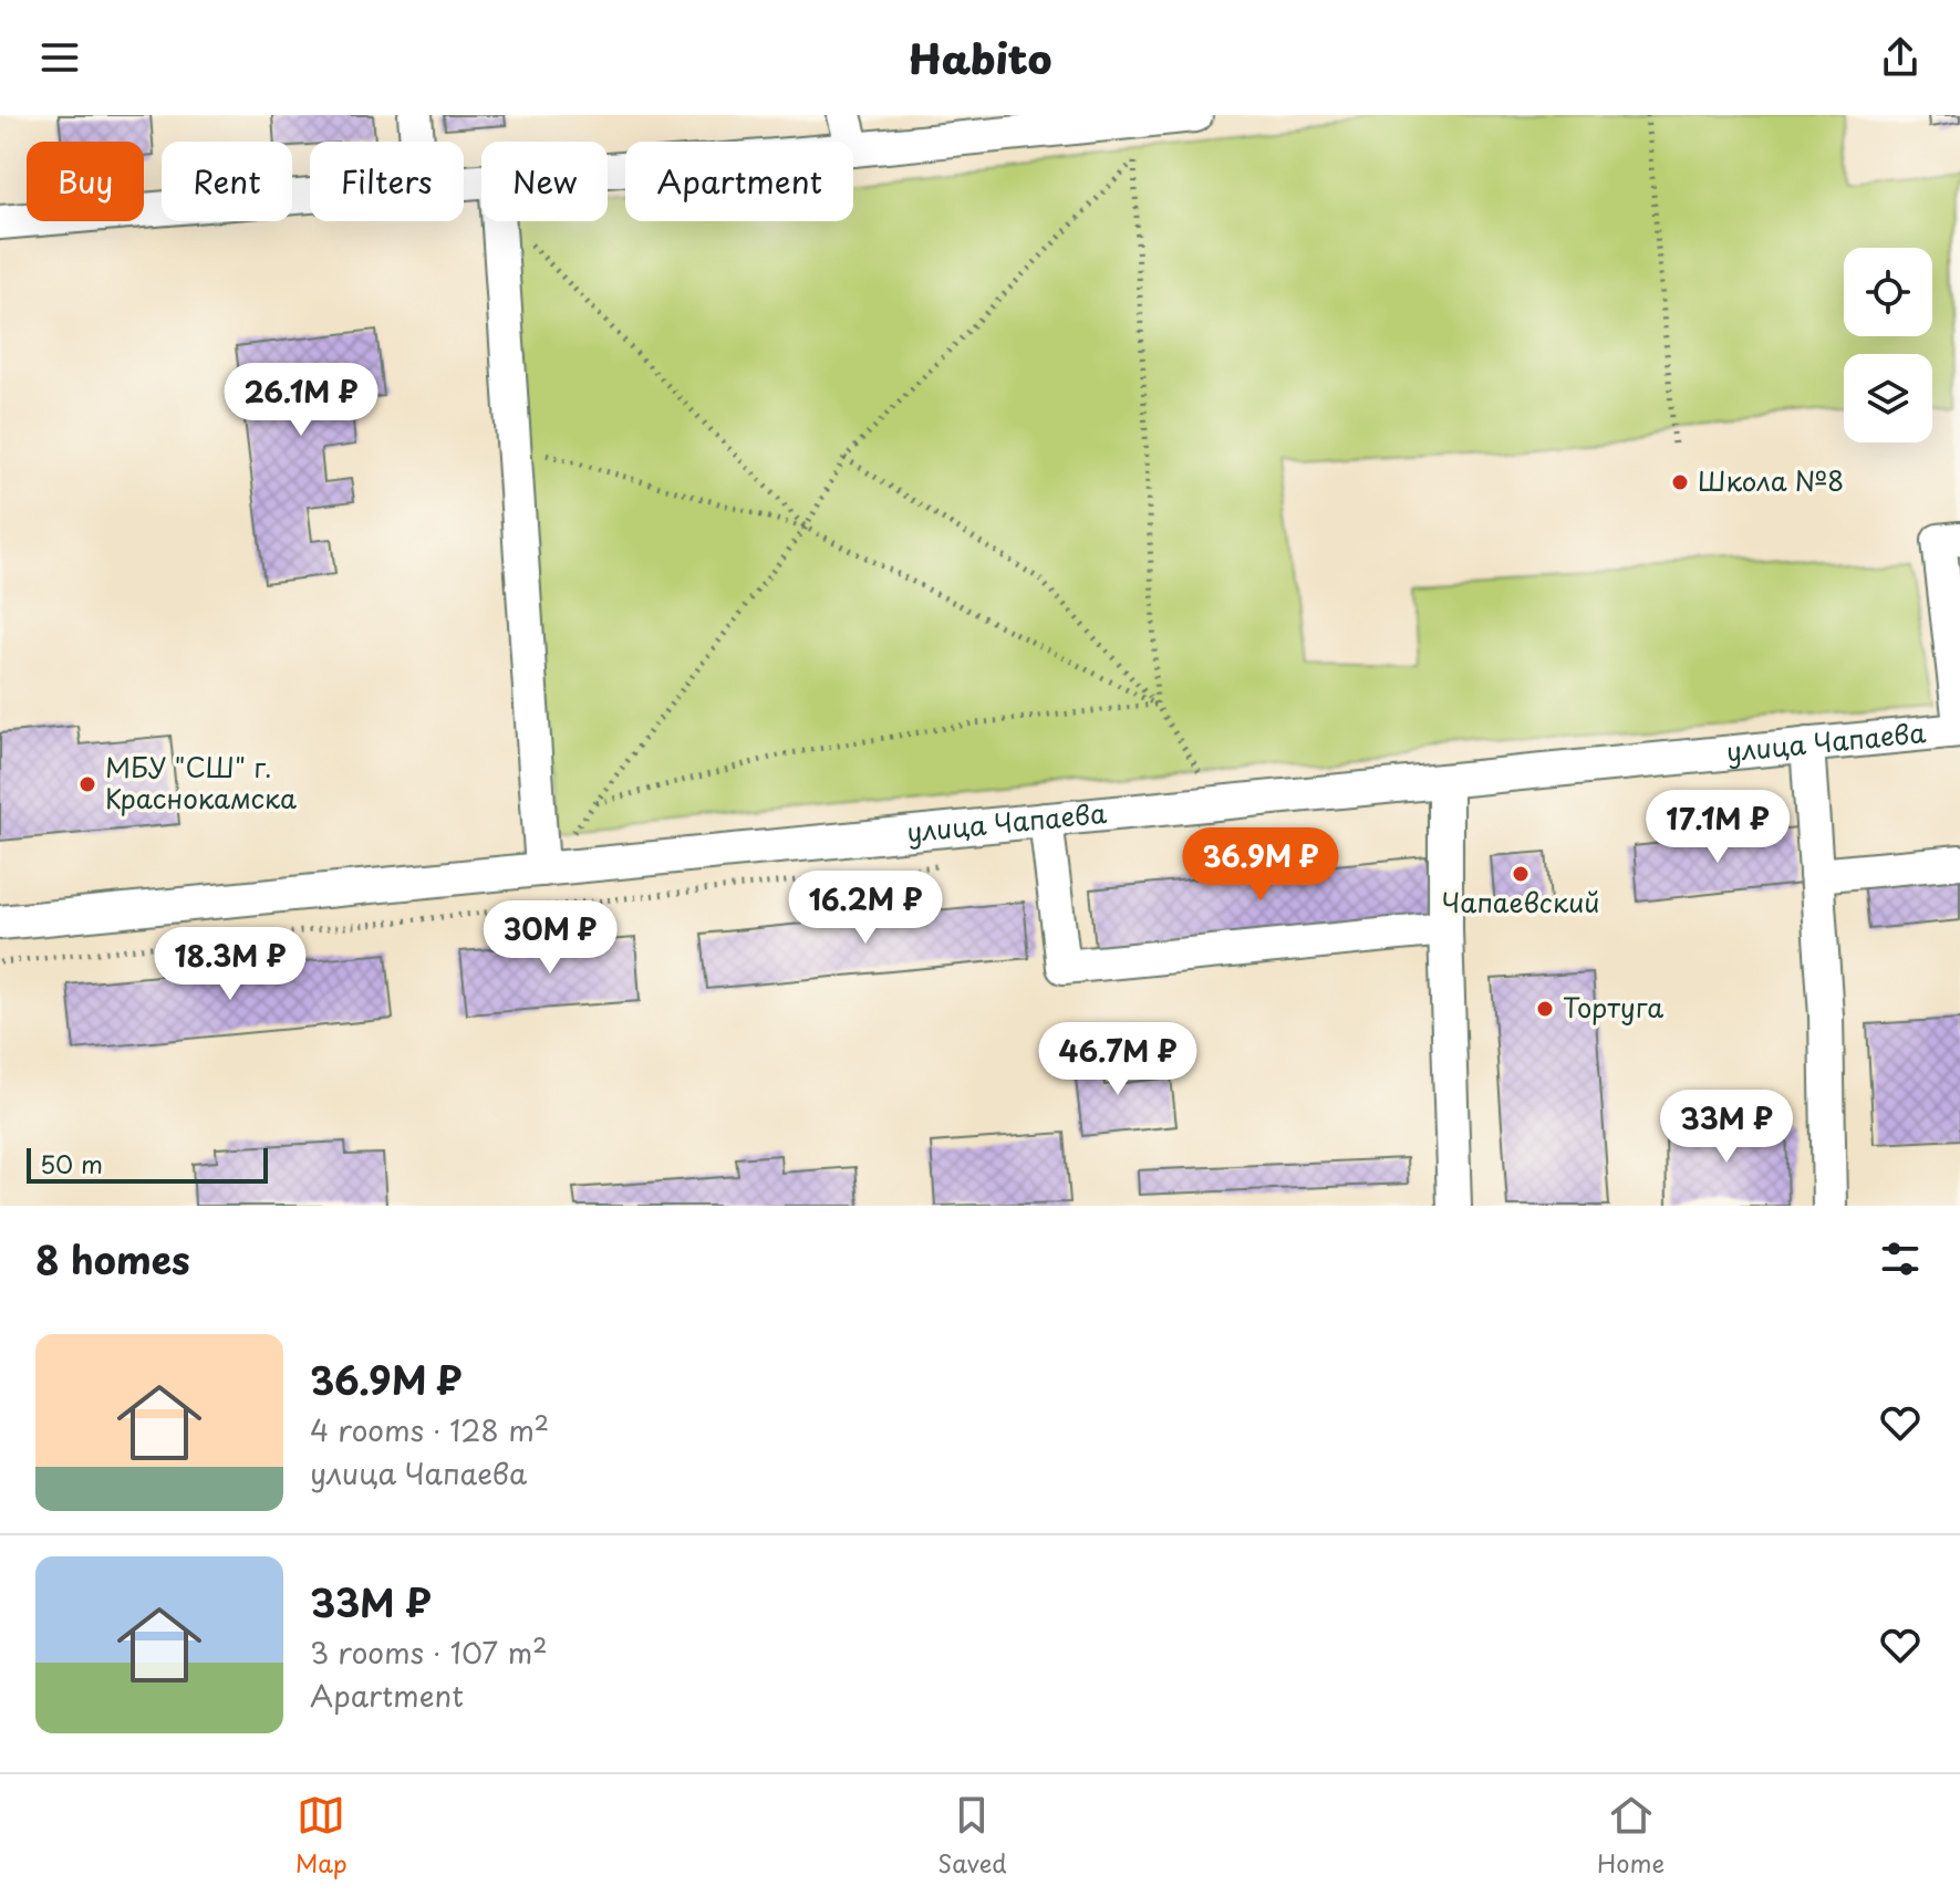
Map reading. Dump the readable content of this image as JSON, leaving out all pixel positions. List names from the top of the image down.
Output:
{
  "streets": {
    "street": ["улица Чапаева"]
  },
  "places": [
    "Школа №8",
    "МБУ \"СШ\" г. Краснокамска",
    "Чапаевский",
    "Тортуга"
  ],
  "scale_bar": "50 m",
  "page": {
    "header": "Habito",
    "chip": [
      "Buy",
      "Rent",
      "Filters",
      "New",
      "Apartment"
    ],
    "price": [
      "26.1M ₽",
      "17.1M ₽",
      "36.9M ₽",
      "16.2M ₽",
      "30M ₽",
      "18.3M ₽",
      "46.7M ₽",
      "33M ₽"
    ],
    "scale": "50 m",
    "heading": "8 homes",
    "list": [
      {
        "name": "36.9M ₽",
        "note": "4 rooms · 128 m² · улица Чапаева"
      },
      {
        "name": "33M ₽",
        "note": "3 rooms · 107 m² · Apartment"
      }
    ],
    "tabs": ["Map", "Saved", "Home"]
  }
}
